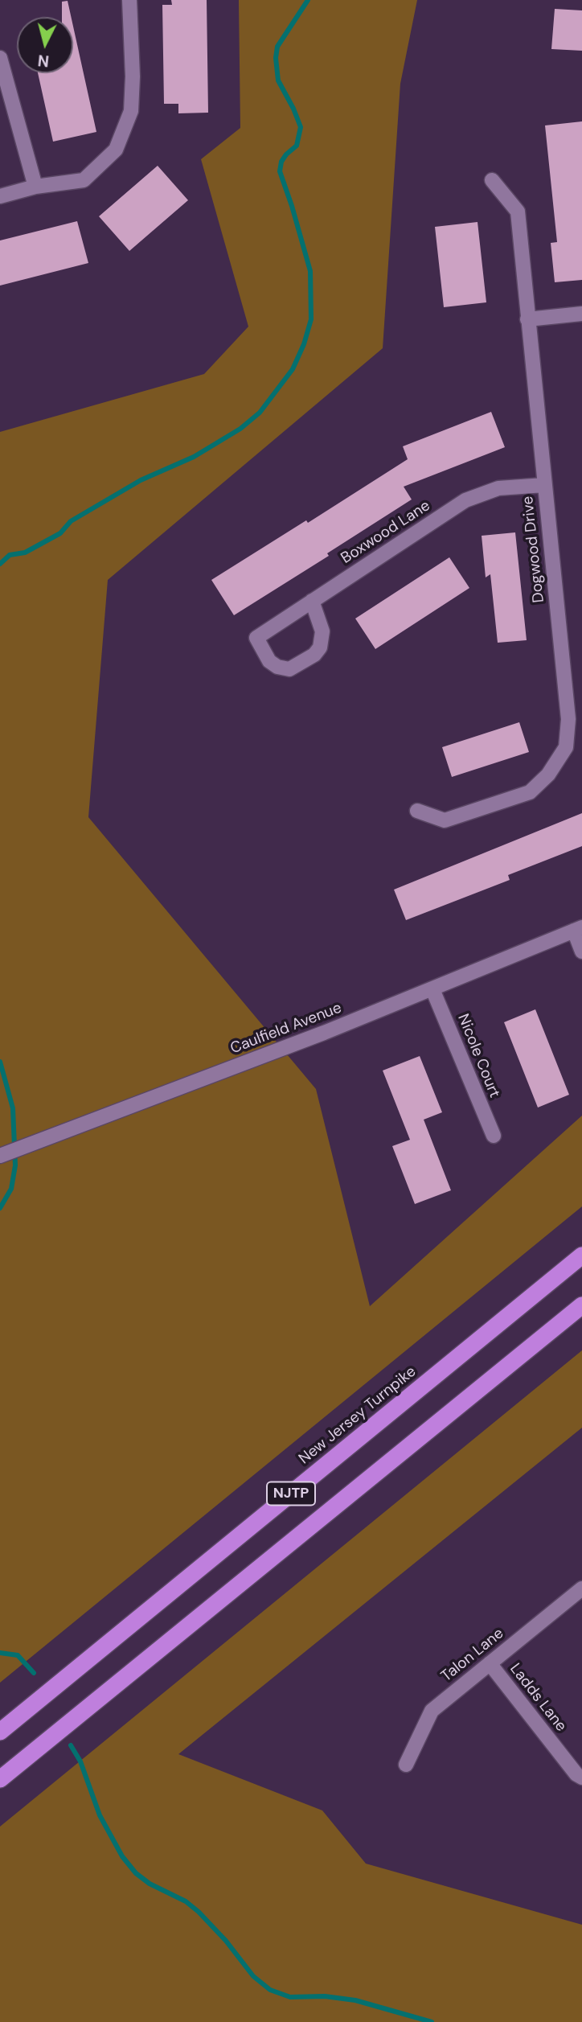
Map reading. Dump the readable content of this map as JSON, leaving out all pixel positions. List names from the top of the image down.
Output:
{
  "streets": {
    "highway": ["New Jersey Turnpike", "NJTP"],
    "street": [
      "Boxwood Lane",
      "Dogwood Drive",
      "Caulfield Avenue",
      "Nicole Court",
      "Talon Lane",
      "Ladds Lane"
    ]
  },
  "crossings": [
    ["Boxwood Lane", "Dogwood Drive"],
    ["Caulfield Avenue", "Nicole Court"],
    ["Talon Lane", "Ladds Lane"]
  ],
  "north": "bottom"
}
